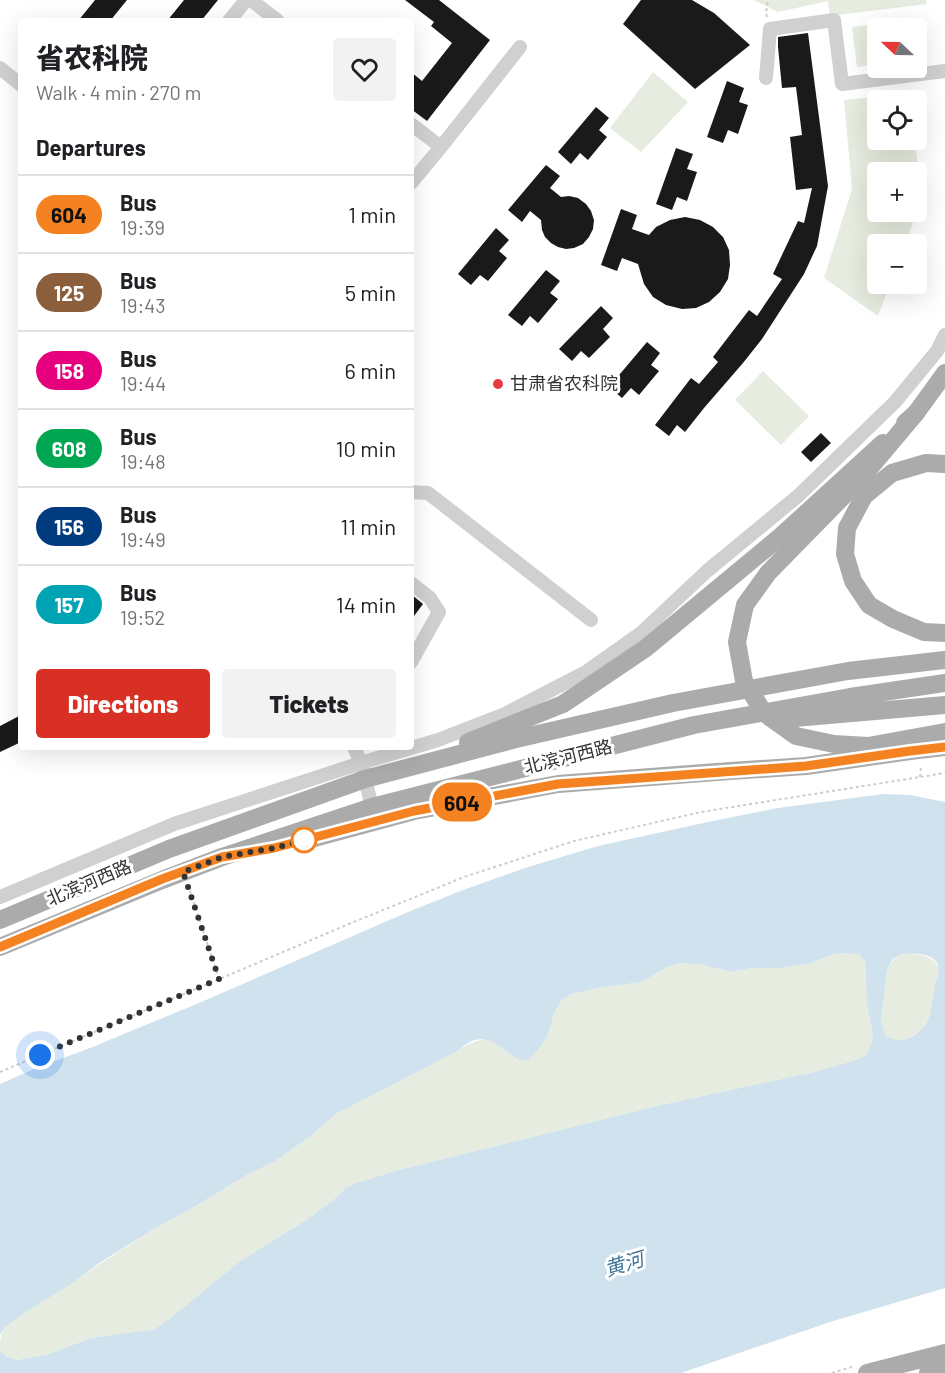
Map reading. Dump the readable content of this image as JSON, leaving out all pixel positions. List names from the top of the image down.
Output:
{
  "streets": {
    "main road": ["北滨河西路"]
  },
  "water": ["黄河"],
  "places": ["甘肃省农科院"],
  "lines": ["bus line 604"],
  "north": "left",
  "page": {
    "on_map": "604",
    "map_buttons": ["+", "−"],
    "heading": [
      ["省农科院", "Walk · 4 min · 270 m"],
      "Departures"
    ],
    "list": [
      {
        "mark": "604",
        "name": "Bus",
        "note": "19:39",
        "value": "1 min"
      },
      {
        "mark": "125",
        "name": "Bus",
        "note": "19:43",
        "value": "5 min"
      },
      {
        "mark": "158",
        "name": "Bus",
        "note": "19:44",
        "value": "6 min"
      },
      {
        "mark": "608",
        "name": "Bus",
        "note": "19:48",
        "value": "10 min"
      },
      {
        "mark": "156",
        "name": "Bus",
        "note": "19:49",
        "value": "11 min"
      },
      {
        "mark": "157",
        "name": "Bus",
        "note": "19:52",
        "value": "14 min"
      }
    ],
    "buttons": ["Directions", "Tickets"]
  }
}
